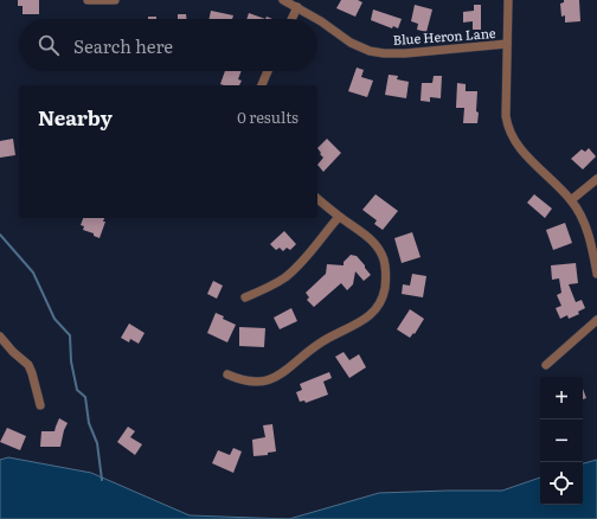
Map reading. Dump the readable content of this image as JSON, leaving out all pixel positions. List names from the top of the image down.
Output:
{
  "streets": {
    "street": ["Blue Heron Lane"]
  },
  "page": {
    "search": "Search here",
    "heading": ["Nearby", "0 results"],
    "map_buttons": ["+", "−"]
  }
}
